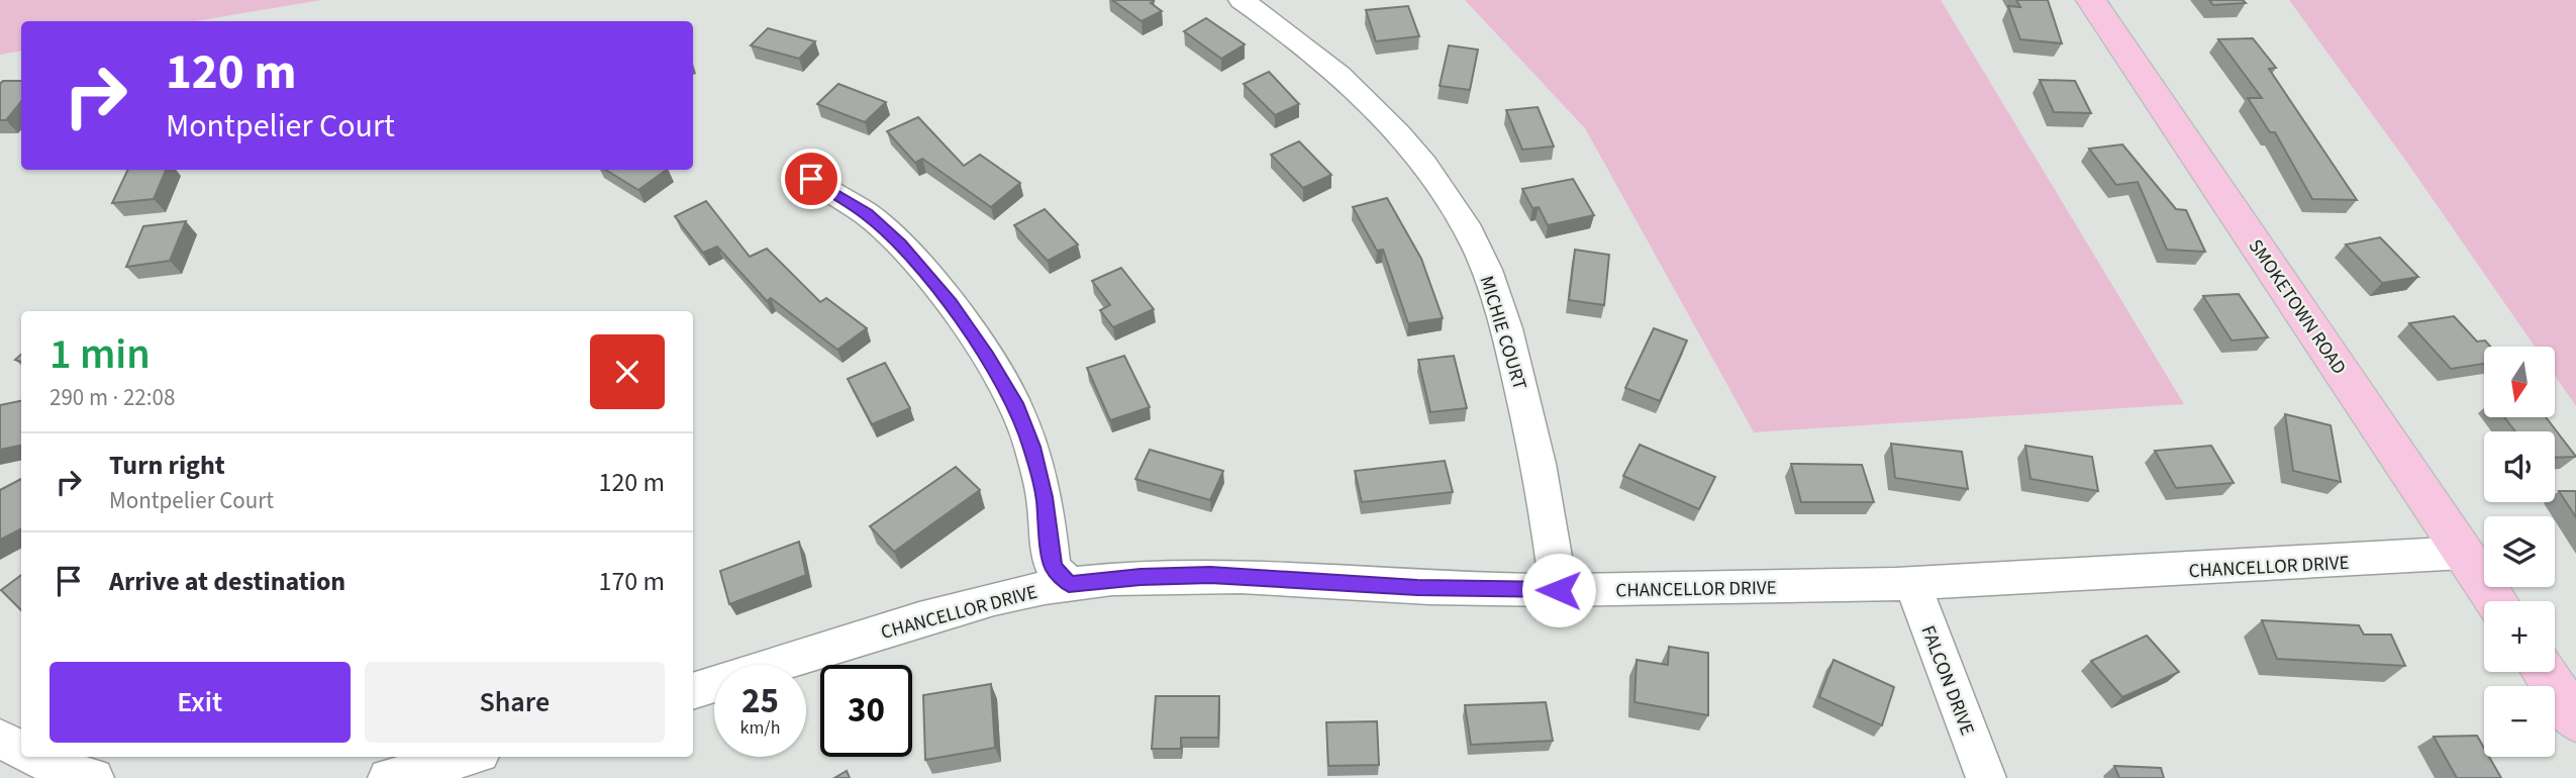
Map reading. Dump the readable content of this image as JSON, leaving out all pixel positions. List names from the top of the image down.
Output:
{
  "streets": {
    "main road": ["SMOKETOWN ROAD"],
    "street": ["MICHIE COURT", "CHANCELLOR DRIVE", "FALCON DRIVE"]
  },
  "crossings": [
    ["SMOKETOWN ROAD", "CHANCELLOR DRIVE"],
    ["MICHIE COURT", "CHANCELLOR DRIVE"],
    ["CHANCELLOR DRIVE", "FALCON DRIVE"]
  ],
  "north": "bottom",
  "page": {
    "turn": ["120 m", "Montpelier Court"],
    "heading": ["1 min", "290 m · 22:08"],
    "map_buttons": ["+", "−"],
    "list": [
      {
        "name": "Turn right",
        "note": "Montpelier Court",
        "value": "120 m"
      },
      {
        "name": "Arrive at destination",
        "value": "170 m"
      }
    ],
    "buttons": ["Exit", "Share"],
    "speed": "25 km/h",
    "limit": "30"
  }
}
